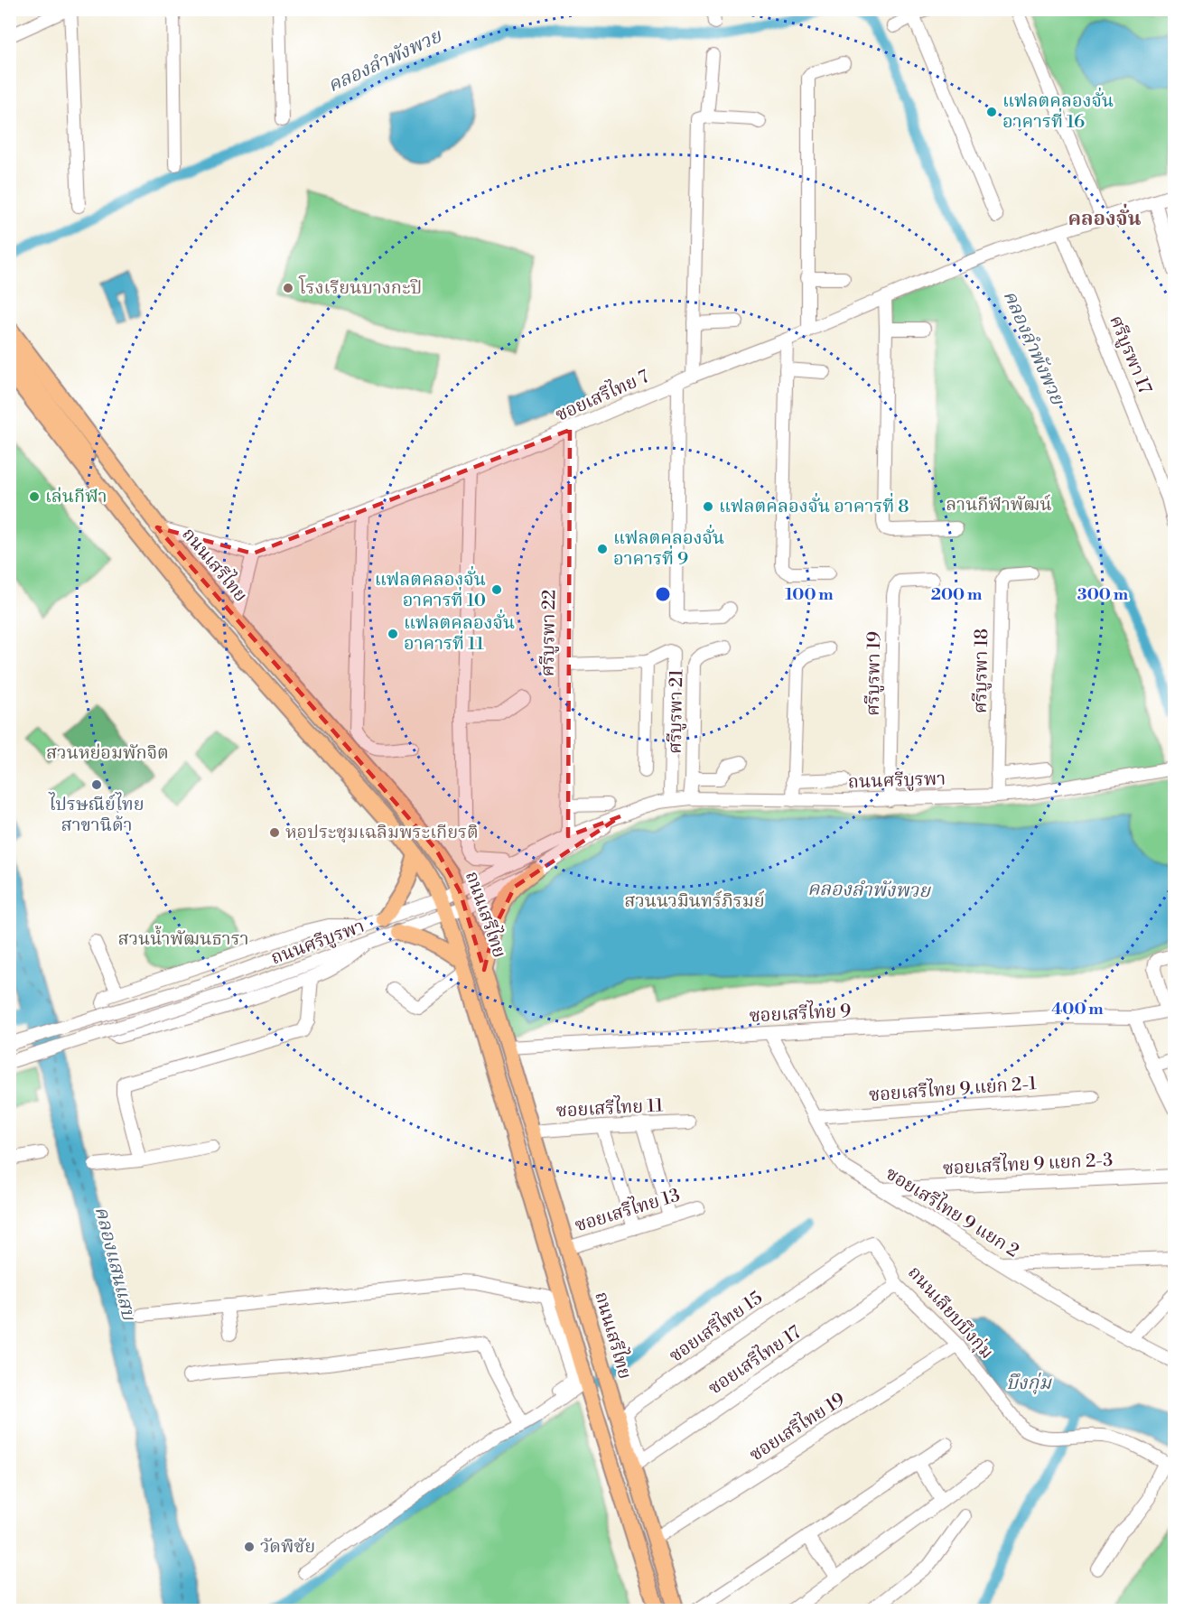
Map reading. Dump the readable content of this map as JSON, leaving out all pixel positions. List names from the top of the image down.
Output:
{
  "streets": {
    "main road": ["ถนนเสรีไทย"],
    "street": [
      "ศรีบูรพา 17",
      "ซอยเสรีไทย 7",
      "ศรีบูรพา 22",
      "ศรีบูรพา 18",
      "ศรีบูรพา 19",
      "ศรีบูรพา 21",
      "ถนนศรีบูรพา",
      "ซอยเสรีไทย 9",
      "ซอยเสรีไทย 9 แยก 2-1",
      "ซอยเสรีไทย 11",
      "ซอยเสรีไทย 9 แยก 2-3",
      "ซอยเสรีไทย 13",
      "ซอยเสรีไทย 9 แยก 2",
      "ถนนเลียบบึงกุ่ม",
      "ซอยเสรีไทย 15",
      "ซอยเสรีไทย 17",
      "ซอยเสรีไทย 19"
    ]
  },
  "crossings": [
    ["ศรีบูรพา 17", "ซอยเสรีไทย 7"],
    ["ซอยเสรีไทย 7", "ศรีบูรพา 22"],
    ["ถนนเสรีไทย", "ถนนศรีบูรพา"],
    ["ถนนเสรีไทย", "ซอยเสรีไทย 9"],
    ["ถนนเสรีไทย", "ซอยเสรีไทย 11"],
    ["ถนนเสรีไทย", "ซอยเสรีไทย 13"],
    ["ถนนเสรีไทย", "ซอยเสรีไทย 15"],
    ["ถนนเสรีไทย", "ซอยเสรีไทย 17"],
    ["ถนนเสรีไทย", "ซอยเสรีไทย 19"],
    ["ศรีบูรพา 22", "ถนนศรีบูรพา"],
    ["ศรีบูรพา 18", "ถนนศรีบูรพา"],
    ["ศรีบูรพา 19", "ถนนศรีบูรพา"],
    ["ศรีบูรพา 21", "ถนนศรีบูรพา"],
    ["ซอยเสรีไทย 9", "ซอยเสรีไทย 9 แยก 2"],
    ["ซอยเสรีไทย 9 แยก 2-1", "ซอยเสรีไทย 9 แยก 2"],
    ["ซอยเสรีไทย 9 แยก 2-3", "ซอยเสรีไทย 9 แยก 2"],
    ["ถนนเลียบบึงกุ่ม", "ซอยเสรีไทย 15"],
    ["ถนนเลียบบึงกุ่ม", "ซอยเสรีไทย 17"],
    ["ถนนเลียบบึงกุ่ม", "ซอยเสรีไทย 19"],
    ["ซอยเสรีไทย 15", "ซอยเสรีไทย 17"]
  ],
  "districts": ["คลองจั่น"],
  "water": ["คลองลำพังพวย", "คลองแสนแสบ", "บึงกุ่ม"],
  "parks": [
    "ลานกีฬาพัฒน์",
    "สวนหย่อมพักจิต",
    "สวนนวมินทร์ภิรมย์",
    "สวนน้ำพัฒนธารา"
  ],
  "places": [
    "แฟลตคลองจั่น อาคารที่ 16",
    "โรงเรียนบางกะปิ",
    "เล่นกีฬา",
    "แฟลตคลองจั่น อาคารที่ 8",
    "แฟลตคลองจั่น อาคารที่ 9",
    "แฟลตคลองจั่น อาคารที่ 10",
    "แฟลตคลองจั่น อาคารที่ 11",
    "ไปรษณีย์ไทย สาขานิด้า",
    "หอประชุมเฉลิมพระเกียรติ",
    "วัดพิชัย"
  ],
  "rings": [
    "100 m",
    "200 m",
    "300 m",
    "400 m"
  ]
}
